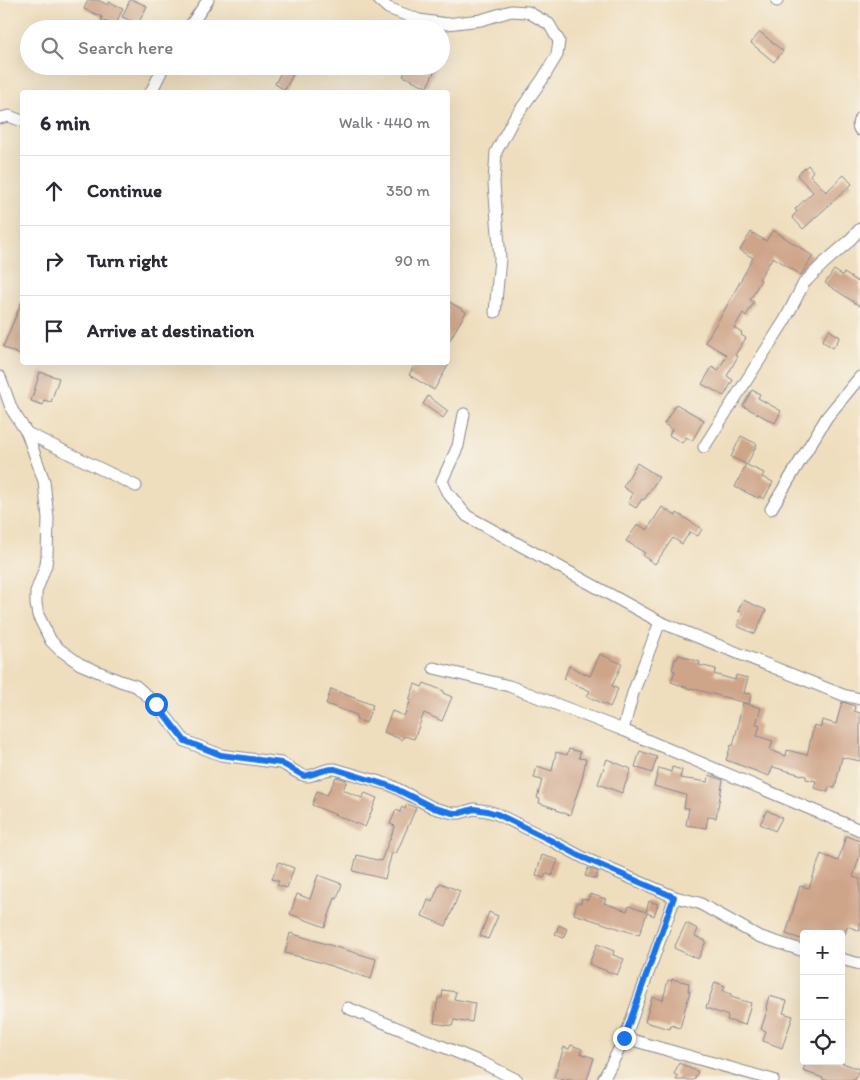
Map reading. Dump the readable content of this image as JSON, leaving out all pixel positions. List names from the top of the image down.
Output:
{
  "page": {
    "search": "Search here",
    "heading": ["6 min", "Walk · 440 m"],
    "list": [
      ["Continue", "350 m"],
      ["Turn right", "90 m"],
      "Arrive at destination"
    ],
    "map_buttons": ["+", "−"]
  }
}
